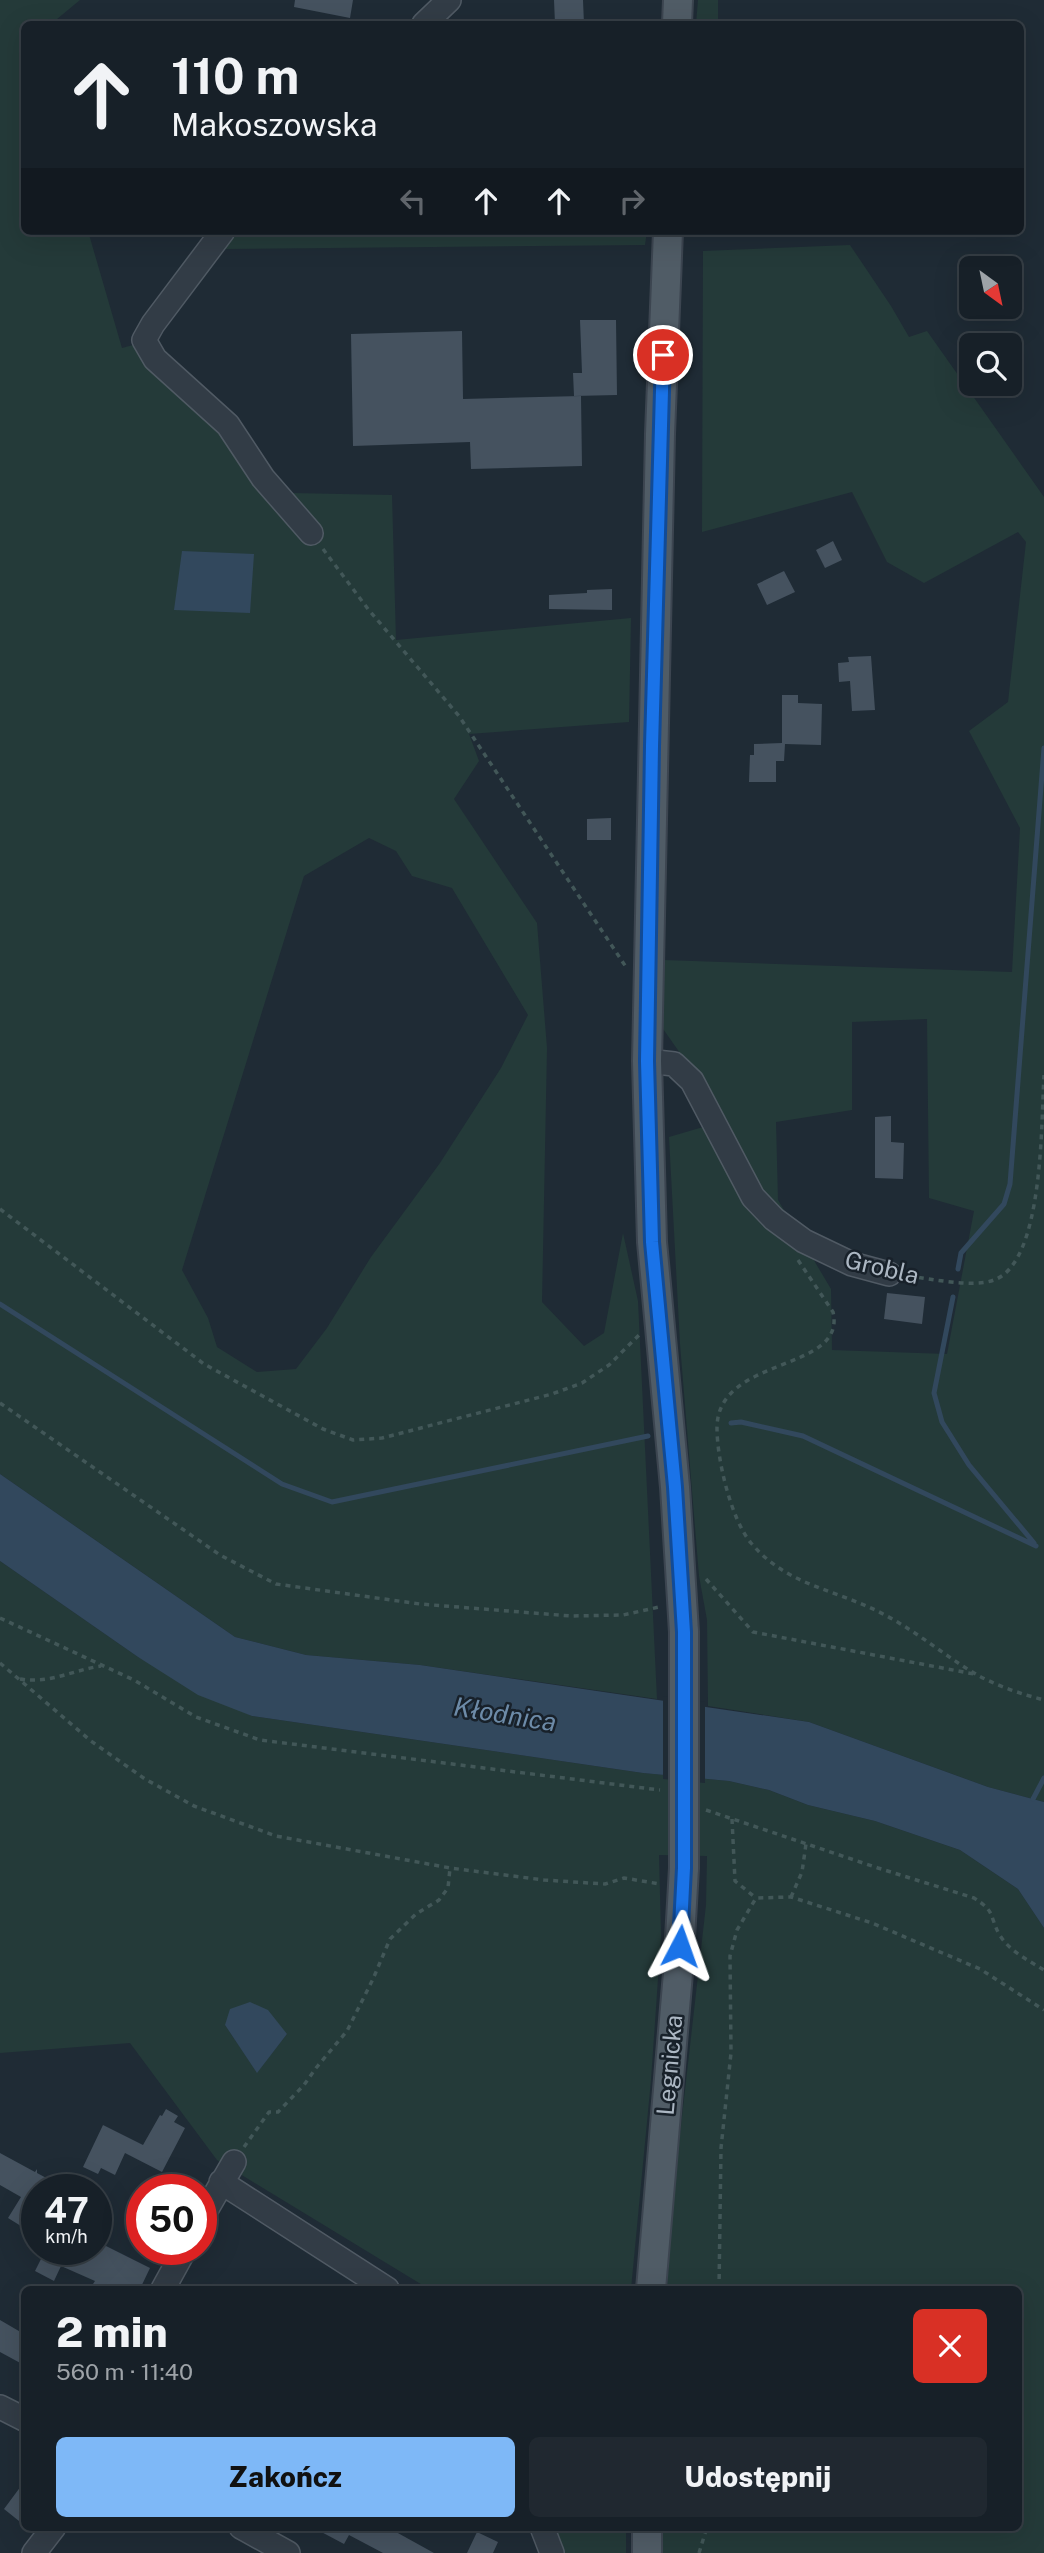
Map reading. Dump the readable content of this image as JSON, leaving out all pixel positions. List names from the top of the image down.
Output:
{
  "streets": {
    "main road": ["Legnicka"],
    "street": ["Grobla"]
  },
  "crossings": [
    ["Grobla", "Legnicka"]
  ],
  "water": ["Kłodnica"],
  "north": "bottom right",
  "page": {
    "turn": ["110 m", "Makoszowska"],
    "speed": "47 km/h",
    "limit": "50",
    "heading": ["2 min", "560 m · 11:40"],
    "buttons": ["Zakończ", "Udostępnij"]
  }
}
